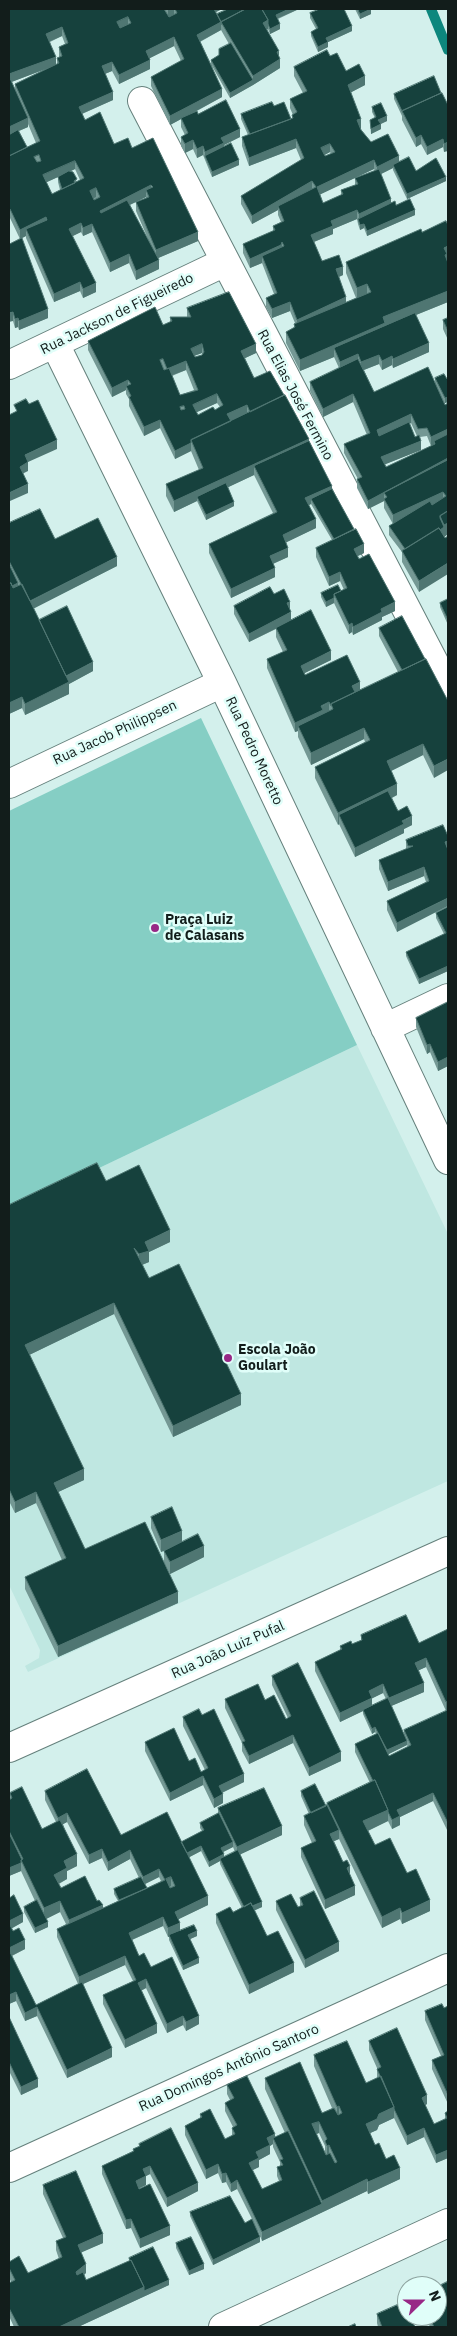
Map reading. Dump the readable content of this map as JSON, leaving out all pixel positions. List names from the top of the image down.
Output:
{
  "streets": {
    "street": [
      "Rua Jackson de Figueiredo",
      "Rua Elias José Fermino",
      "Rua Jacob Philippsen",
      "Rua Pedro Moretto",
      "Rua João Luiz Pufal",
      "Rua Domingos Antônio Santoro"
    ]
  },
  "crossings": [
    ["Rua Jackson de Figueiredo", "Rua Elias José Fermino"],
    ["Rua Jackson de Figueiredo", "Rua Pedro Moretto"],
    ["Rua Jacob Philippsen", "Rua Pedro Moretto"]
  ],
  "places": ["Praça Luiz de Calasans", "Escola João Goulart"],
  "north": "right"
}
